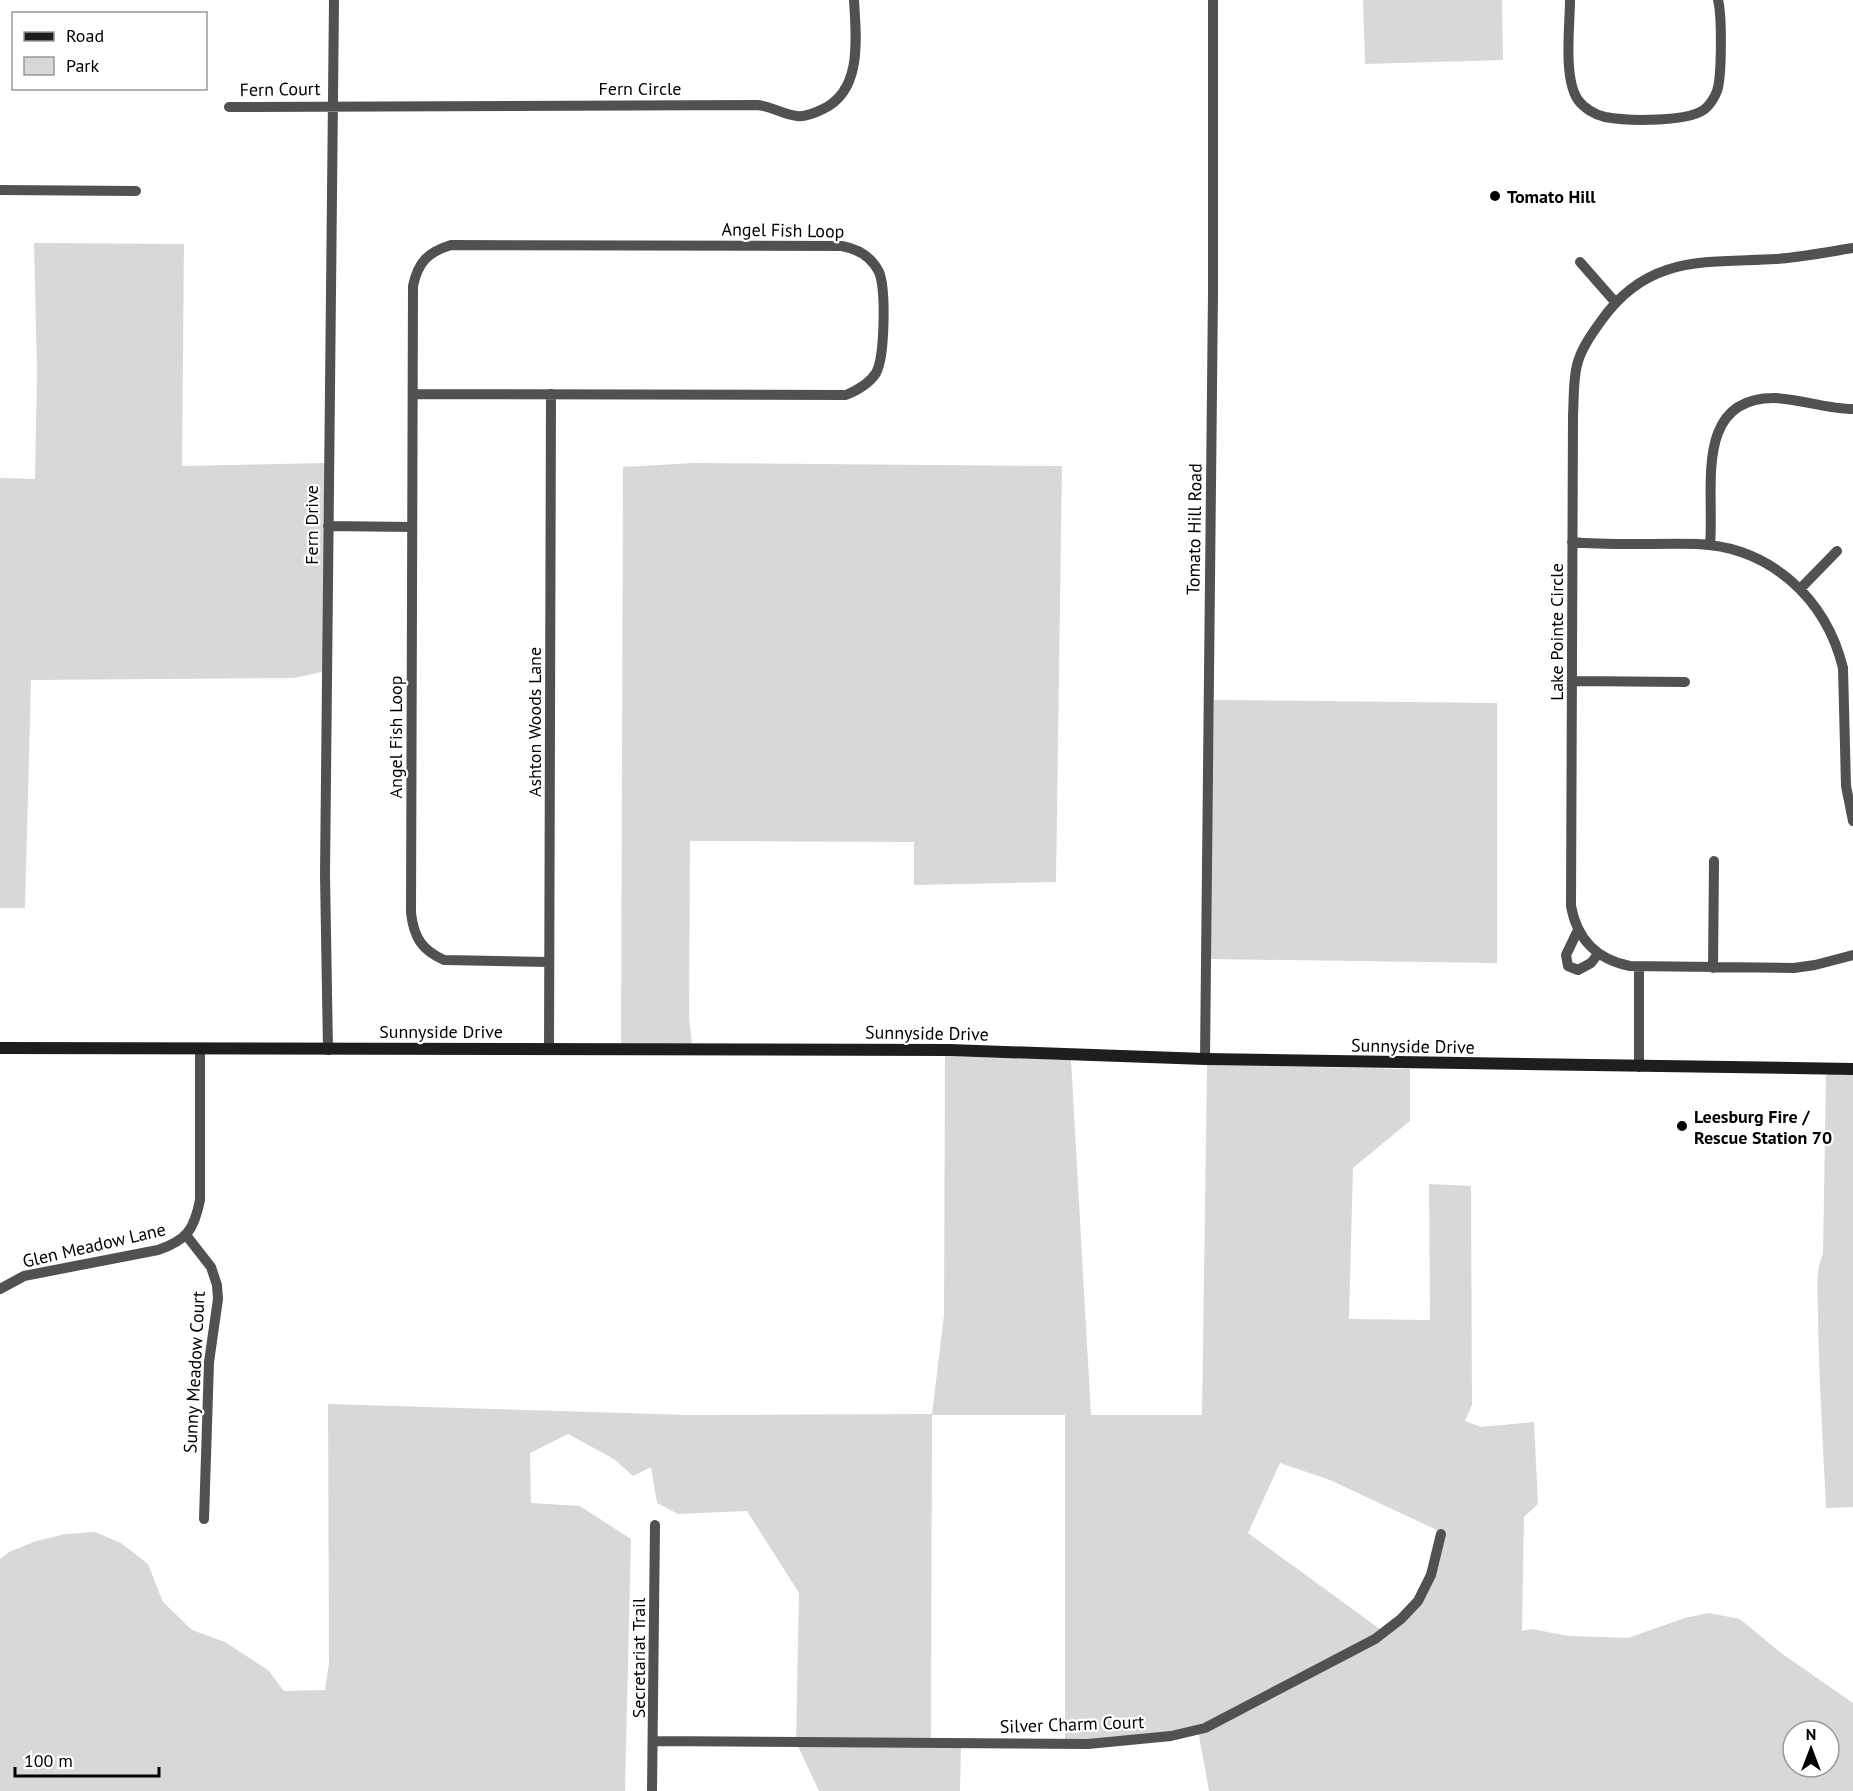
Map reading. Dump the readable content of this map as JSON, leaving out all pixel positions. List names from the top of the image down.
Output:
{
  "streets": {
    "street": [
      "Fern Circle",
      "Fern Court",
      "Angel Fish Loop",
      "Fern Drive",
      "Tomato Hill Road",
      "Lake Pointe Circle",
      "Ashton Woods Lane",
      "Sunnyside Drive",
      "Glen Meadow Lane",
      "Sunny Meadow Court",
      "Secretariat Trail",
      "Silver Charm Court"
    ]
  },
  "crossings": [
    ["Fern Circle", "Fern Court"],
    ["Fern Circle", "Fern Drive"],
    ["Fern Court", "Fern Drive"],
    ["Angel Fish Loop", "Ashton Woods Lane"],
    ["Fern Drive", "Sunnyside Drive"],
    ["Tomato Hill Road", "Sunnyside Drive"],
    ["Ashton Woods Lane", "Sunnyside Drive"],
    ["Sunnyside Drive", "Glen Meadow Lane"],
    ["Glen Meadow Lane", "Sunny Meadow Court"],
    ["Secretariat Trail", "Silver Charm Court"]
  ],
  "places": ["Tomato Hill", "Leesburg Fire / Rescue Station 70"],
  "legend": ["Road", "Park"],
  "scale_bar": "100 m",
  "north": "top"
}
